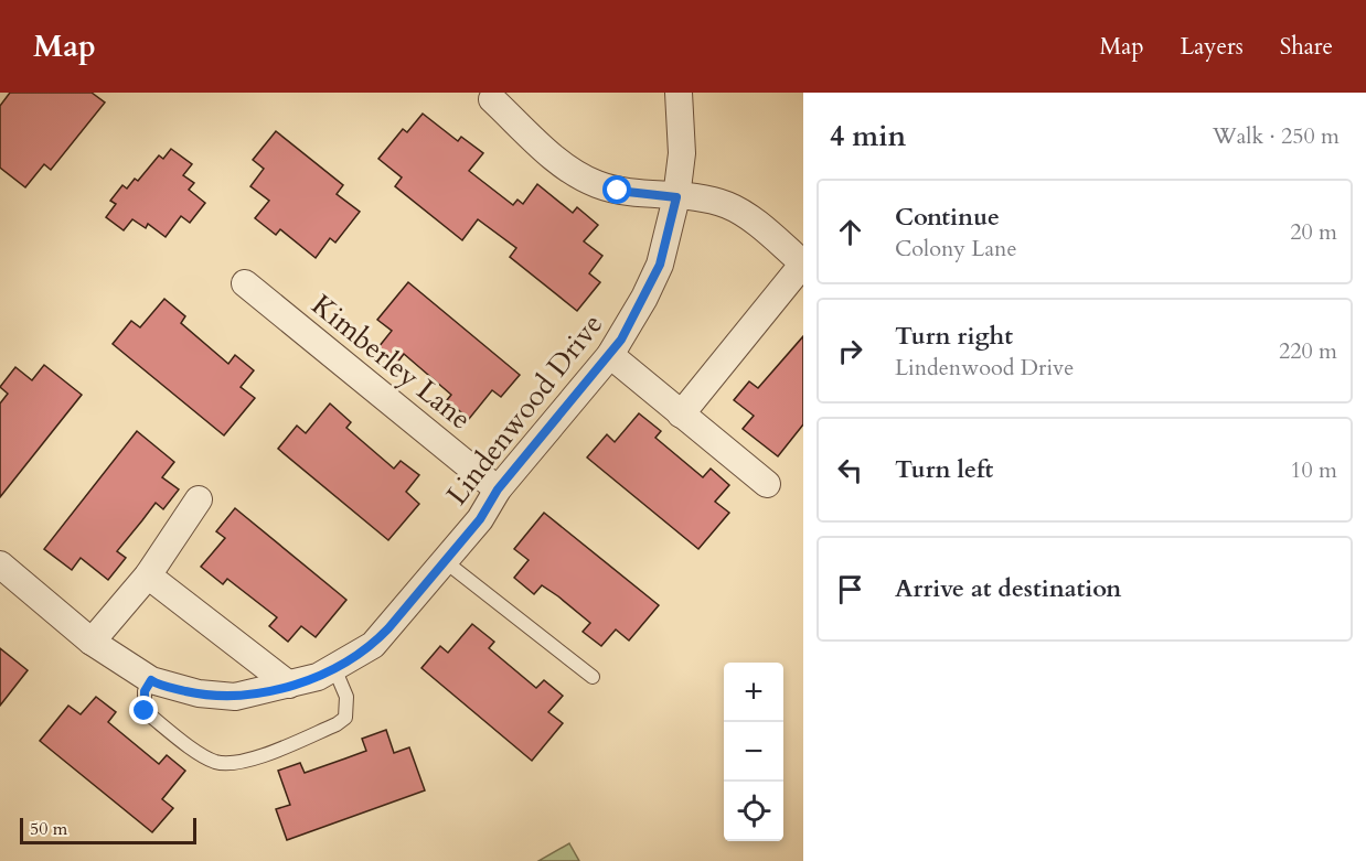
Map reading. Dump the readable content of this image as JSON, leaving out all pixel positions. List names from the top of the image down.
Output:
{
  "streets": {
    "street": ["Kimberley Lane", "Lindenwood Drive"]
  },
  "crossings": [
    ["Kimberley Lane", "Lindenwood Drive"]
  ],
  "scale_bar": "50 m",
  "page": {
    "header": "Map",
    "nav": ["Map", "Layers", "Share"],
    "heading": ["4 min", "Walk · 250 m"],
    "list": [
      ["Continue", "Colony Lane", "20 m"],
      ["Turn right", "Lindenwood Drive", "220 m"],
      ["Turn left", "10 m"],
      "Arrive at destination"
    ],
    "map_buttons": ["+", "−"],
    "scale": "50 m"
  }
}
